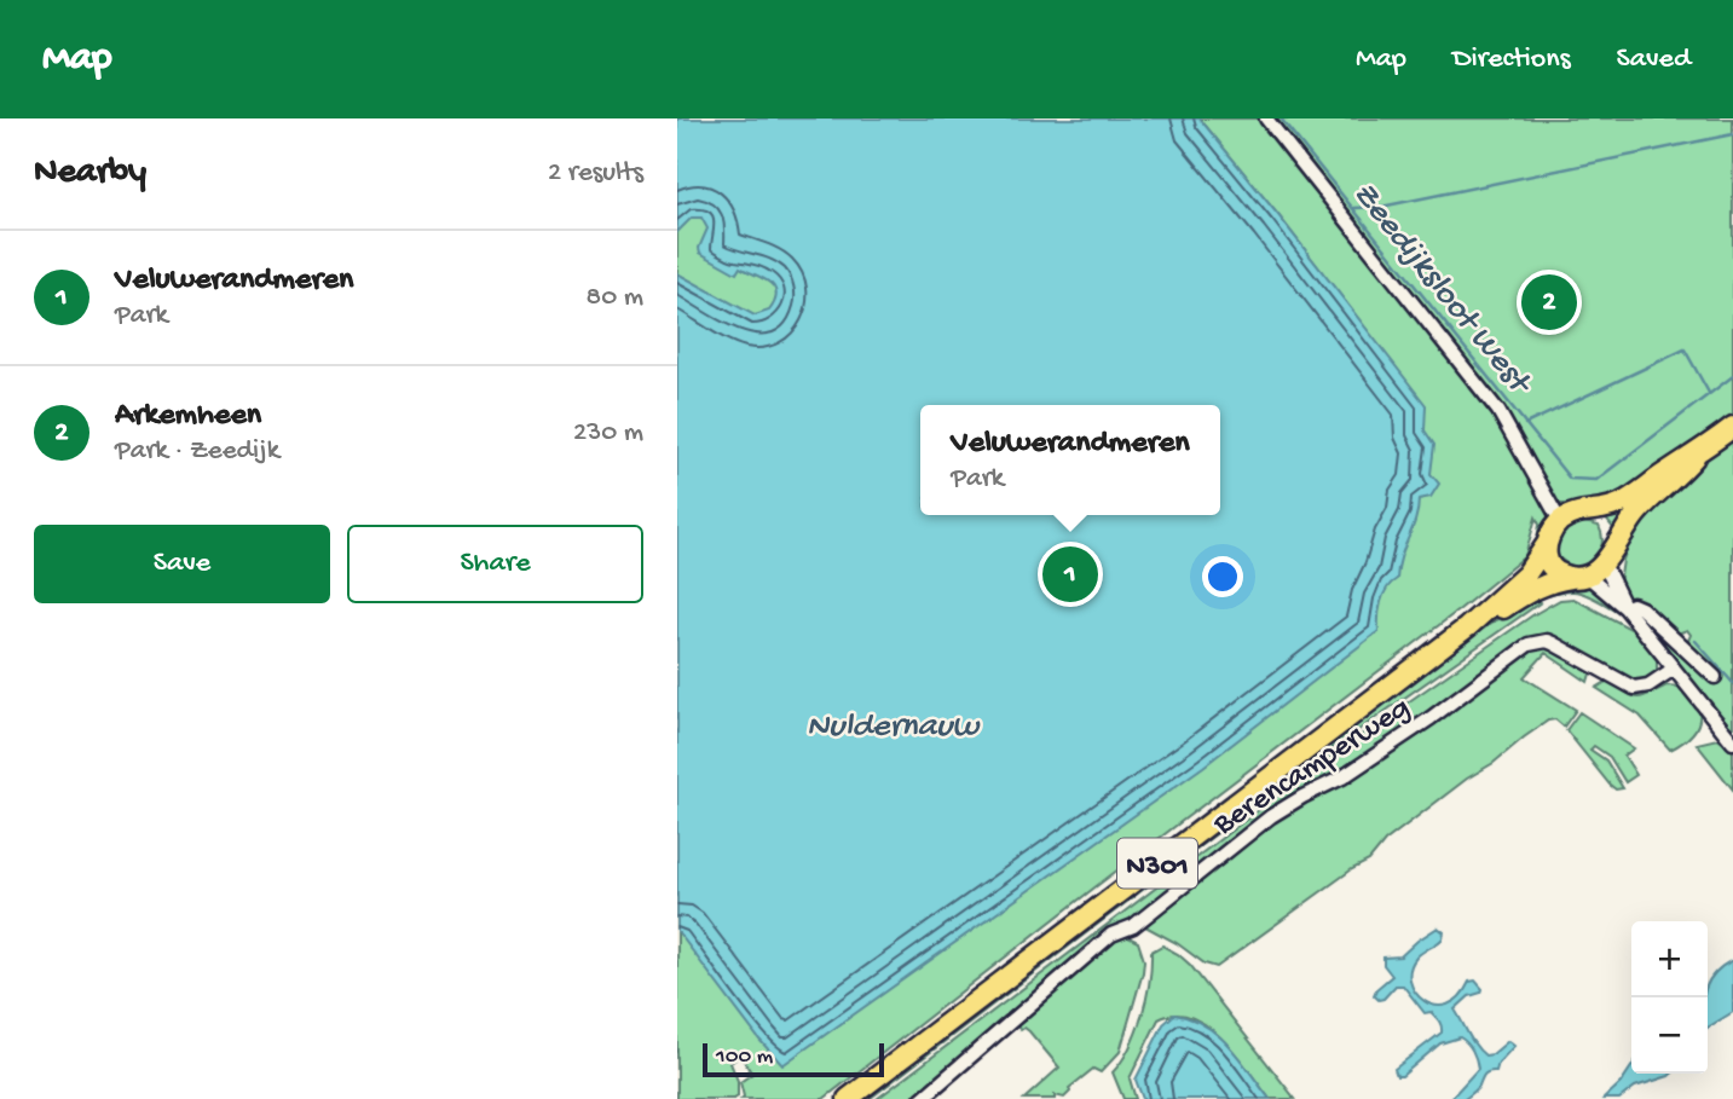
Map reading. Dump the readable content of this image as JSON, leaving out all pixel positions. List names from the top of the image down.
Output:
{
  "streets": {
    "main road": ["Berencamperweg", "N301"]
  },
  "water": ["Zeedijksloot West", "Nuldernauw"],
  "scale_bar": "100 m",
  "page": {
    "header": "Map",
    "nav": ["Map", "Directions", "Saved"],
    "heading": ["Nearby", "2 results"],
    "list": [
      {
        "mark": "1",
        "name": "Veluwerandmeren",
        "note": "Park",
        "value": "80 m"
      },
      {
        "mark": "2",
        "name": "Arkemheen",
        "note": "Park · Zeedijk",
        "value": "230 m"
      }
    ],
    "pins": ["2", "1"],
    "popup": ["Veluwerandmeren", "Park"],
    "buttons": ["Save", "Share"],
    "map_buttons": ["+", "−"],
    "scale": "100 m"
  }
}
